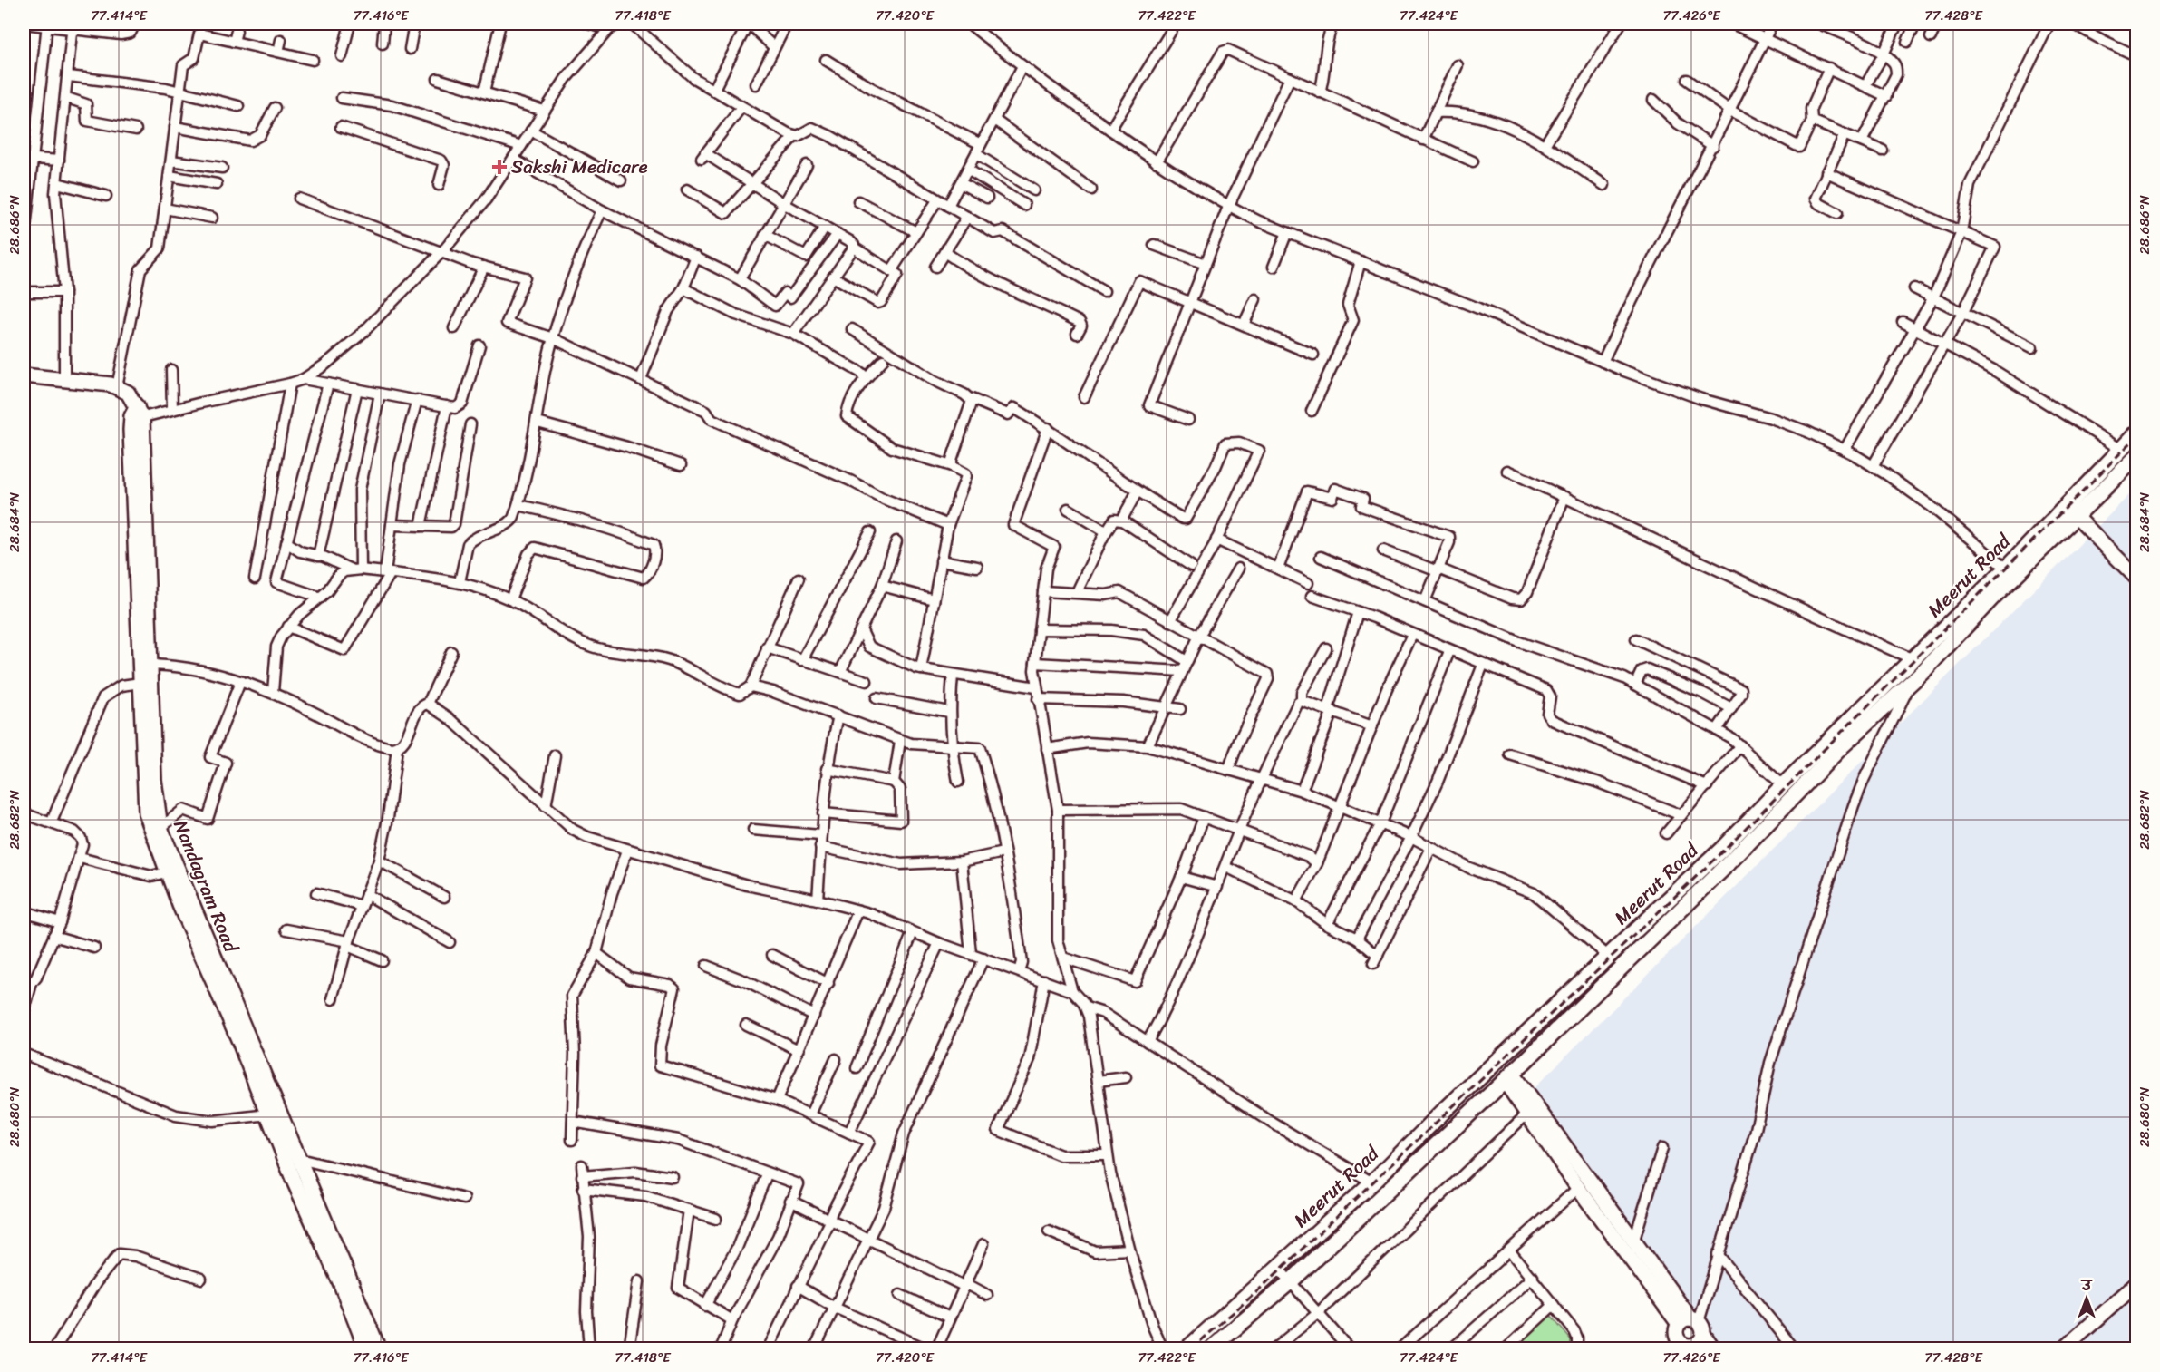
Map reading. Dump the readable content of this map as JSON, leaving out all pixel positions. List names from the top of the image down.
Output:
{
  "streets": {
    "main road": ["Meerut Road"],
    "street": ["Nandagram Road"]
  },
  "places": {
    "health": ["Sakshi Medicare"]
  },
  "north": "top",
  "coordinates": [
    "77.414°E",
    "77.416°E",
    "77.418°E",
    "77.420°E",
    "77.422°E",
    "77.424°E",
    "77.426°E",
    "77.428°E",
    "28.686°N",
    "28.684°N",
    "28.682°N",
    "28.680°N"
  ]
}
